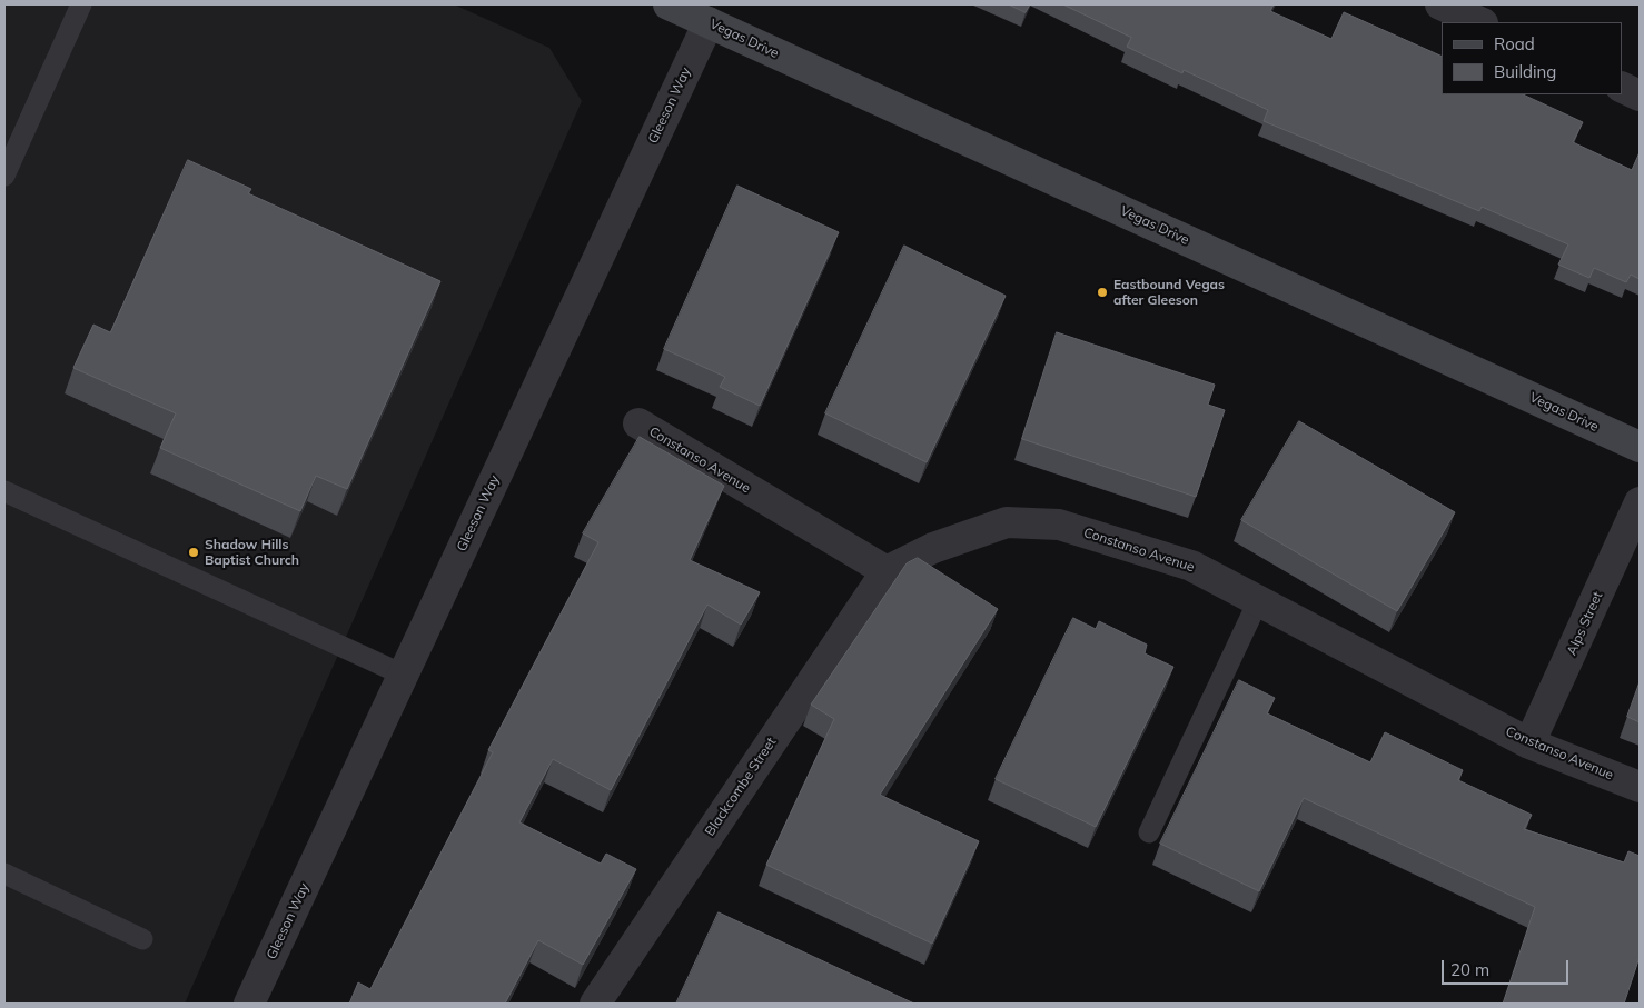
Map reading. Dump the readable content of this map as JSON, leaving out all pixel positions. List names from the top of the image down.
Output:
{
  "streets": {
    "main road": ["Vegas Drive"],
    "street": [
      "Gleeson Way",
      "Constanso Avenue",
      "Alps Street",
      "Blackcombe Street"
    ]
  },
  "crossings": [
    ["Vegas Drive", "Gleeson Way"],
    ["Constanso Avenue", "Alps Street"],
    ["Constanso Avenue", "Blackcombe Street"]
  ],
  "places": ["Eastbound Vegas after Gleeson", "Shadow Hills Baptist Church"],
  "legend": ["Road", "Building"],
  "scale_bar": "20 m"
}
